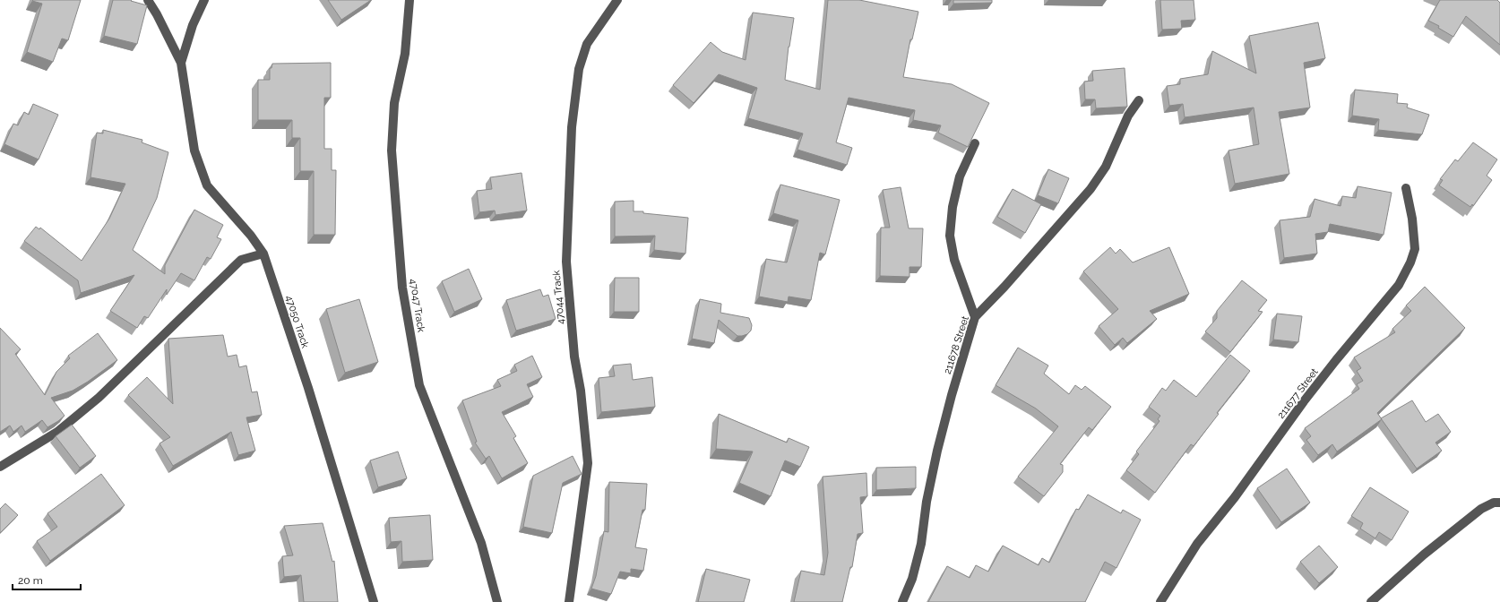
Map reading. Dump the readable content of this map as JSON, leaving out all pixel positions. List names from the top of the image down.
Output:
{
  "streets": {
    "street": [
      "47044 Track",
      "47047 Track",
      "47050 Track",
      "211678 Street",
      "211677 Street"
    ]
  },
  "scale_bar": "20 m"
}
